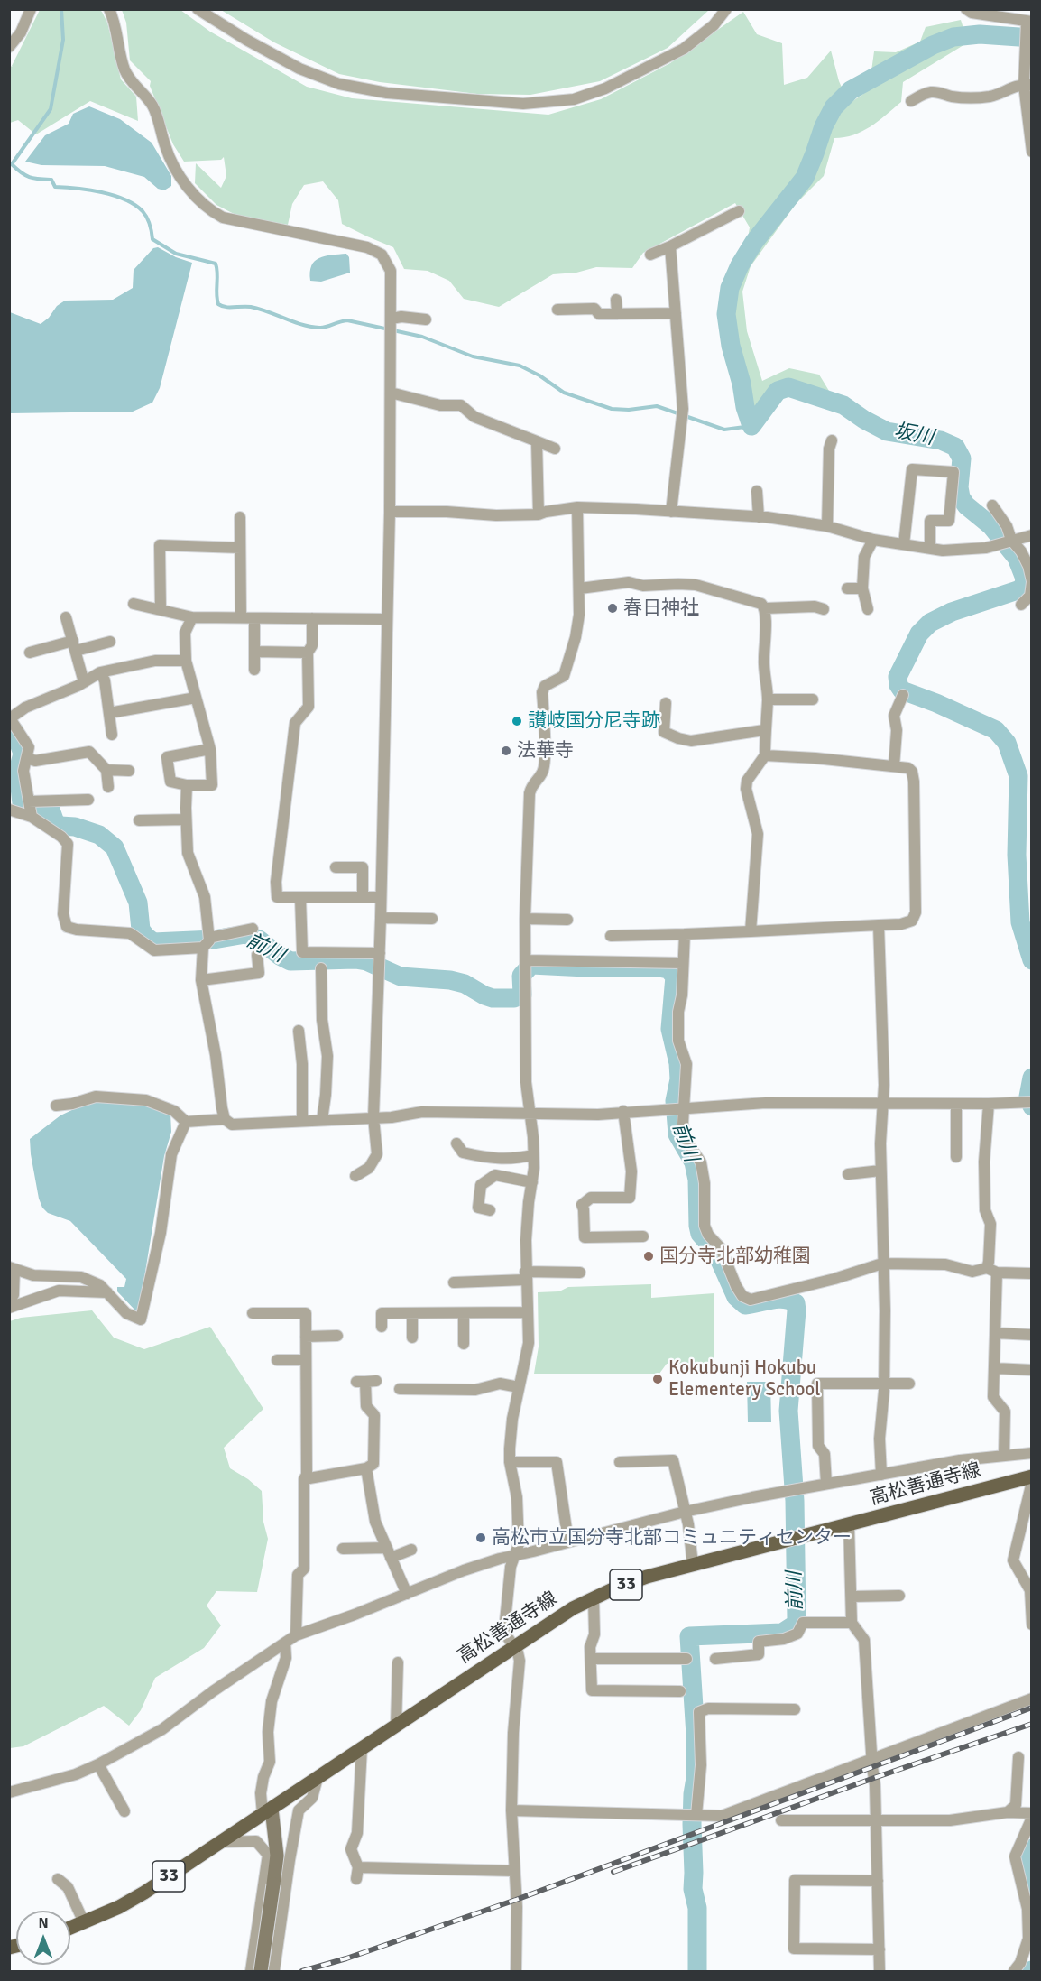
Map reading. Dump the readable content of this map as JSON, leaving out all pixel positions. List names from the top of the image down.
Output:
{
  "streets": {
    "main road": ["高松善通寺線", "33"]
  },
  "water": ["坂川", "前川"],
  "places": [
    "春日神社",
    "讃岐国分尼寺跡",
    "法華寺",
    "国分寺北部幼稚園",
    "Kokubunji Hokubu Elementery School",
    "高松市立国分寺北部コミュニティセンター"
  ],
  "north": "top"
}
